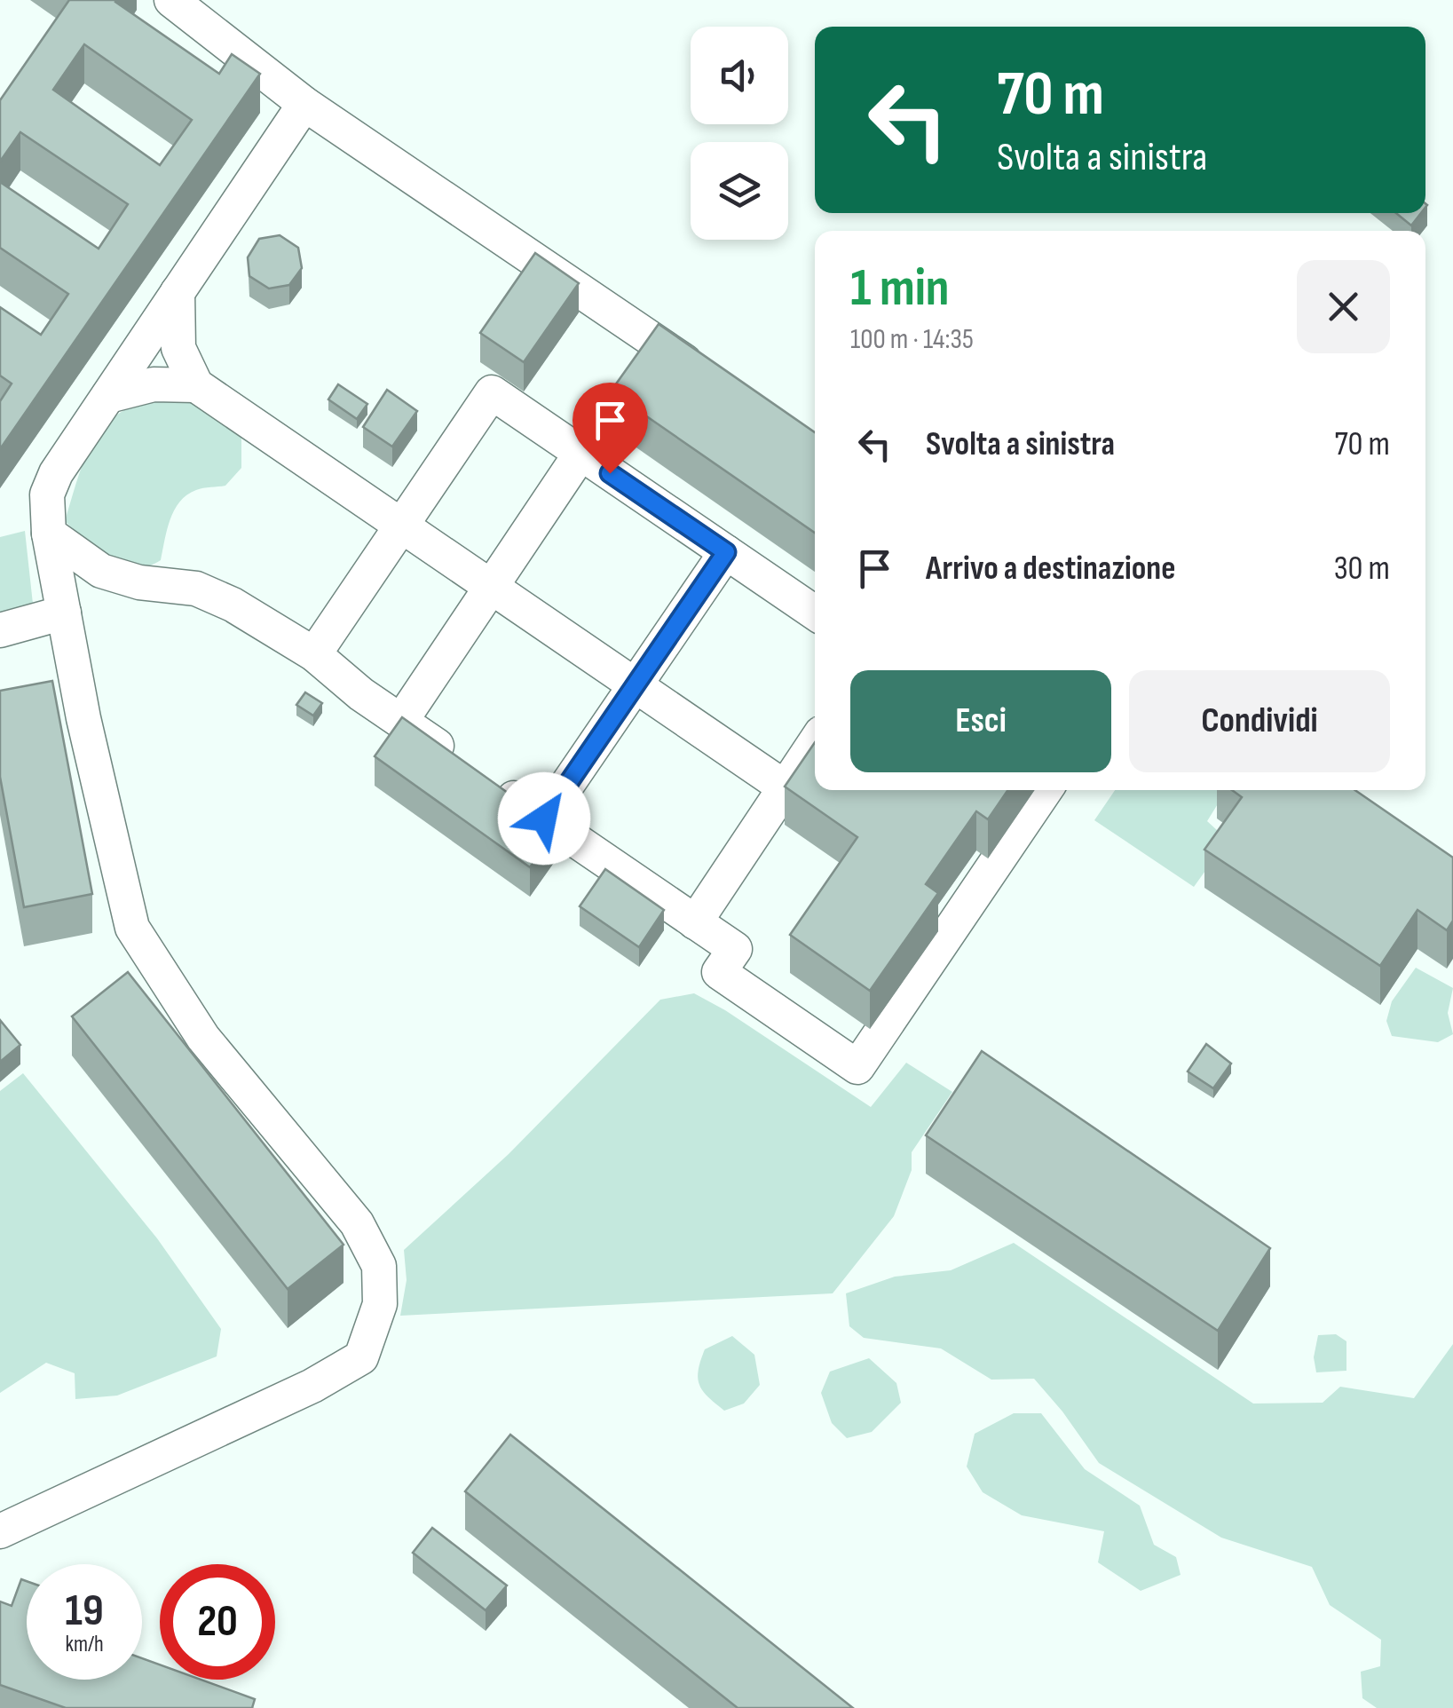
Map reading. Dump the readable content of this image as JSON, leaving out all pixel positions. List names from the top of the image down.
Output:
{
  "page": {
    "turn": ["70 m", "Svolta a sinistra"],
    "heading": ["1 min", "100 m · 14:35"],
    "list": [
      {
        "name": "Svolta a sinistra",
        "value": "70 m"
      },
      {
        "name": "Arrivo a destinazione",
        "value": "30 m"
      }
    ],
    "buttons": ["Esci", "Condividi"],
    "speed": "19 km/h",
    "limit": "20"
  }
}
